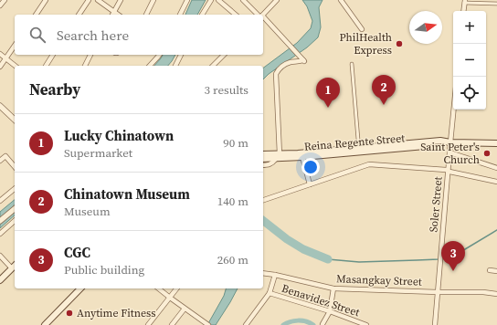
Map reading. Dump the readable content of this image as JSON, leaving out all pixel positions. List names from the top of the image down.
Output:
{
  "streets": {
    "main road": ["Reina Regente Street"],
    "street": ["Soler Street", "Masangkay Street", "Benavidez Street"]
  },
  "crossings": [
    ["Reina Regente Street", "Soler Street"],
    ["Soler Street", "Masangkay Street"]
  ],
  "places": ["PhilHealth Express", "Saint Peter's Church", "Anytime Fitness"],
  "north": "right",
  "page": {
    "map_buttons": ["+", "−"],
    "search": "Search here",
    "heading": ["Nearby", "3 results"],
    "pins": ["2", "1", "3"],
    "list": [
      {
        "mark": "1",
        "name": "Lucky Chinatown",
        "note": "Supermarket",
        "value": "90 m"
      },
      {
        "mark": "2",
        "name": "Chinatown Museum",
        "note": "Museum",
        "value": "140 m"
      },
      {
        "mark": "3",
        "name": "CGC",
        "note": "Public building",
        "value": "260 m"
      }
    ]
  }
}
